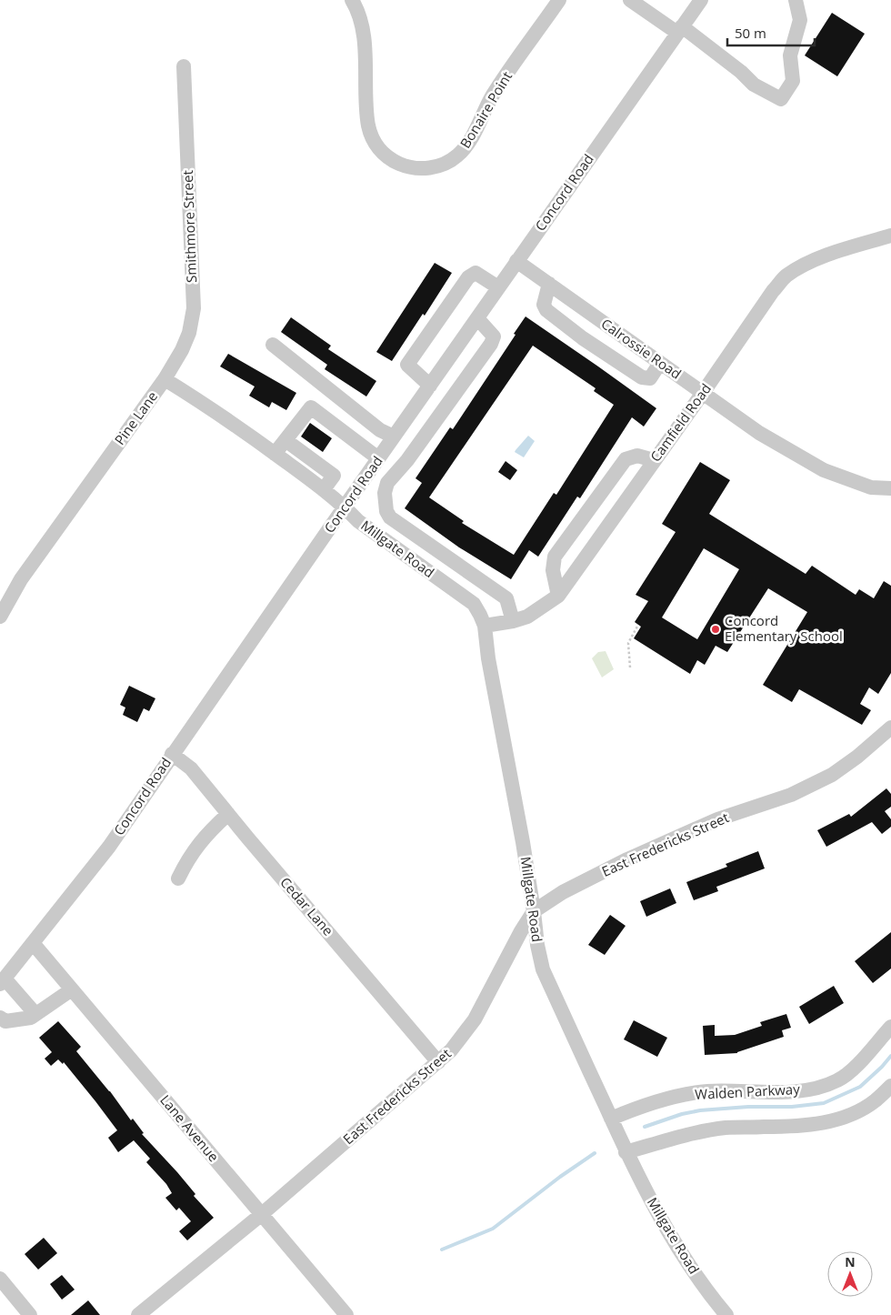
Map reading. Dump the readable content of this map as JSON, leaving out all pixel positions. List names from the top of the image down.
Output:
{
  "streets": {
    "street": [
      "Bonaire Point",
      "Concord Road",
      "Smithmore Street",
      "Calrossie Road",
      "Pine Lane",
      "Camfield Road",
      "Millgate Road",
      "East Fredericks Street",
      "Cedar Lane",
      "Walden Parkway",
      "Lane Avenue"
    ]
  },
  "crossings": [
    ["Concord Road", "Calrossie Road"],
    ["Concord Road", "Pine Lane"],
    ["Concord Road", "Millgate Road"],
    ["Concord Road", "Cedar Lane"],
    ["Concord Road", "Lane Avenue"],
    ["Smithmore Street", "Pine Lane"],
    ["Calrossie Road", "Camfield Road"],
    ["Pine Lane", "Millgate Road"],
    ["Camfield Road", "Millgate Road"],
    ["Millgate Road", "East Fredericks Street"],
    ["Millgate Road", "Walden Parkway"],
    ["East Fredericks Street", "Cedar Lane"],
    ["East Fredericks Street", "Lane Avenue"]
  ],
  "places": ["Concord Elementary School"],
  "scale_bar": "50 m",
  "north": "top"
}
